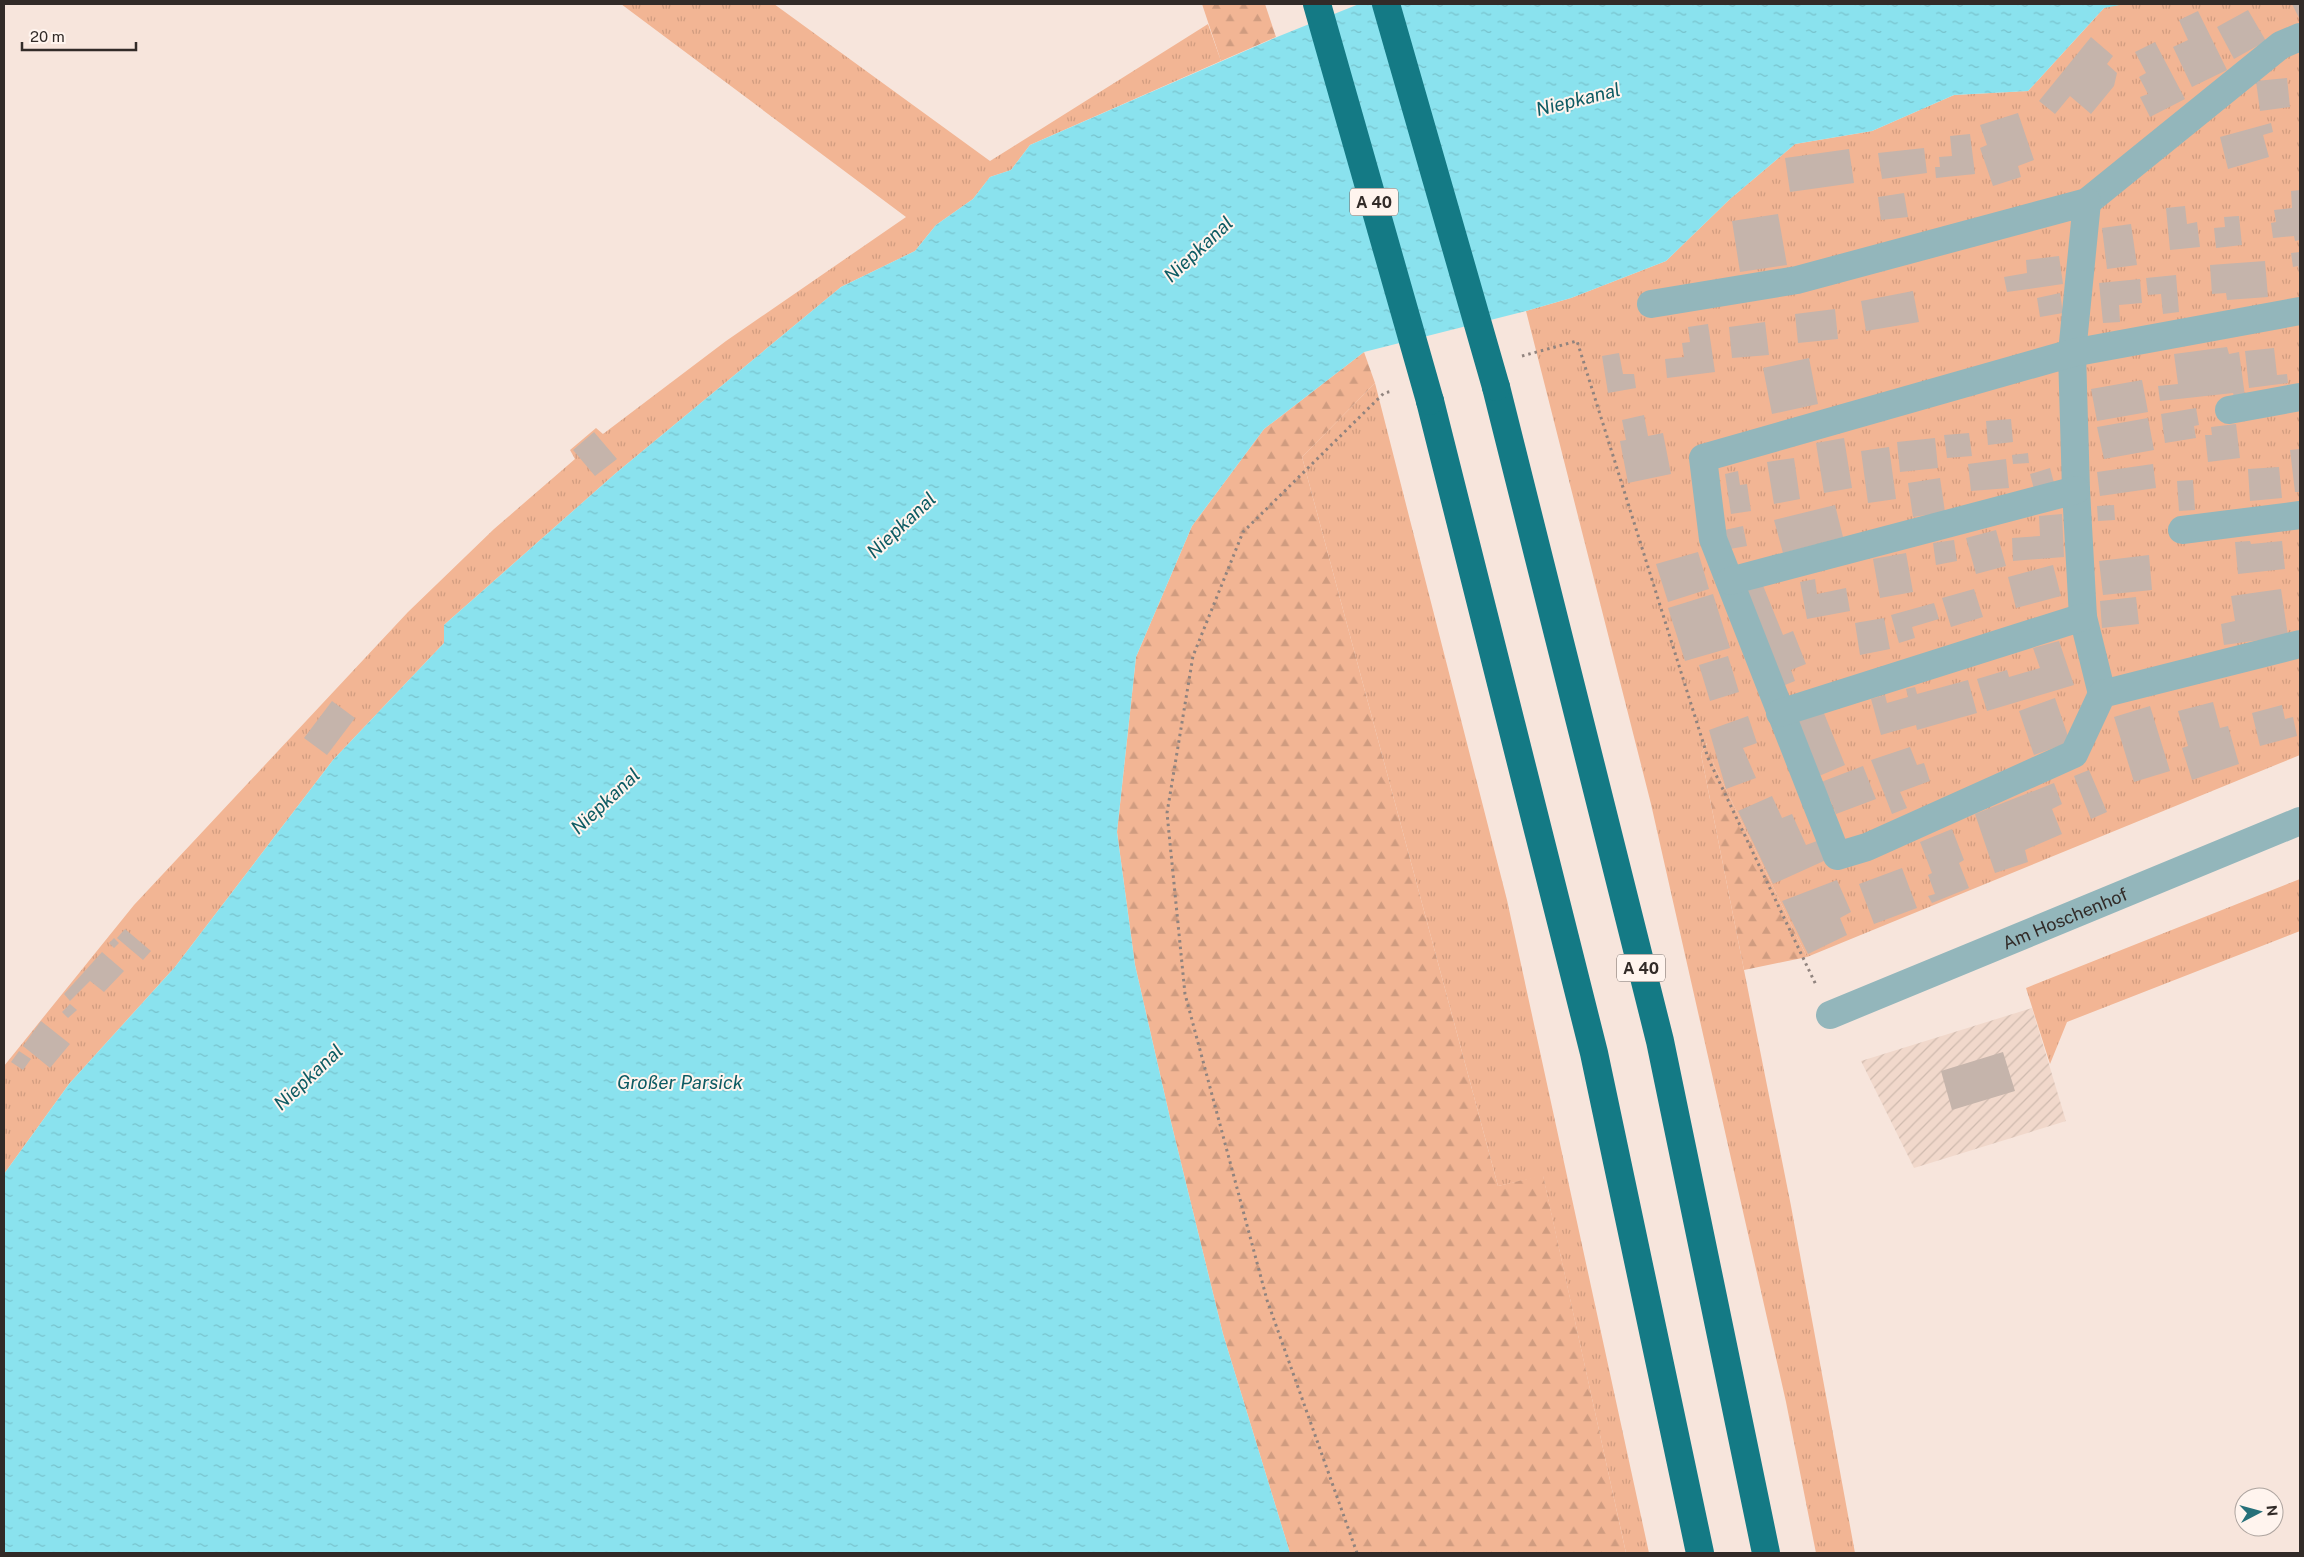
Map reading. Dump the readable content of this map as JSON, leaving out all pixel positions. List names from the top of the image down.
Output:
{
  "streets": {
    "highway": ["A 40"],
    "street": ["Am Hoschenhof"]
  },
  "water": ["Niepkanal", "Großer Parsick"],
  "scale_bar": "20 m",
  "north": "right"
}
